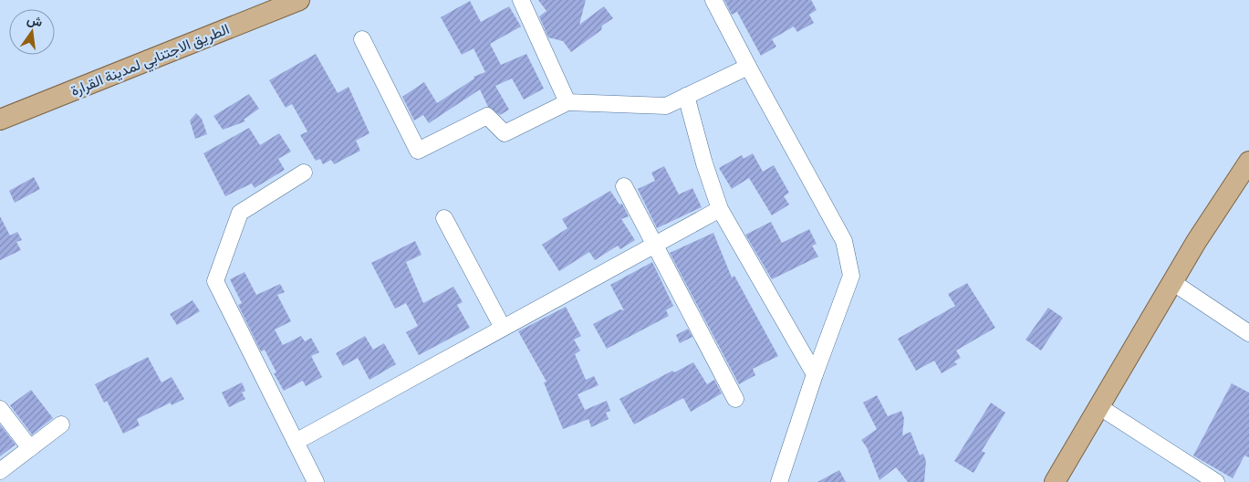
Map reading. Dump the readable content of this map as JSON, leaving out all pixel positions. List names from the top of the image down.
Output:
{
  "streets": {
    "main road": ["الطريق الاجتنابي لمدينة القرارة"]
  },
  "north": "top"
}
